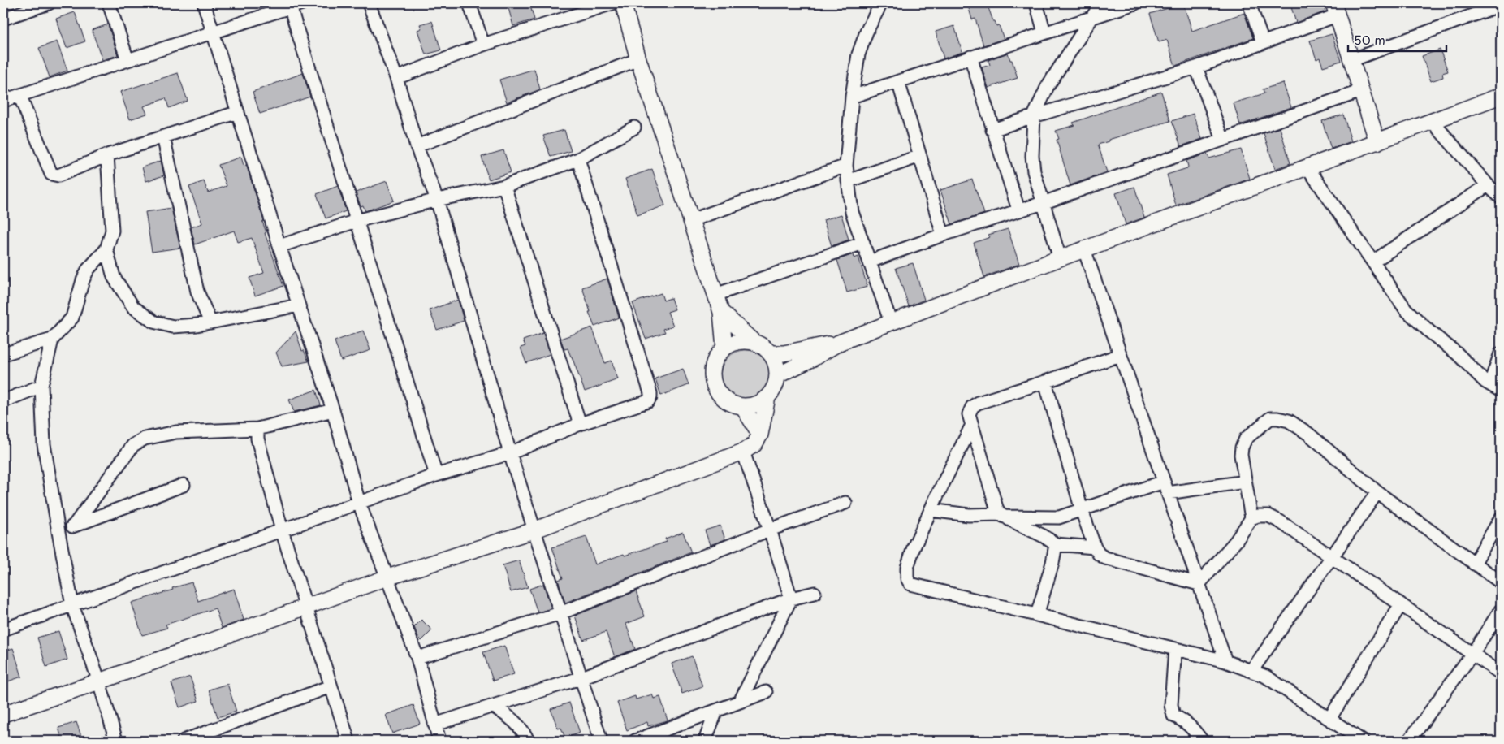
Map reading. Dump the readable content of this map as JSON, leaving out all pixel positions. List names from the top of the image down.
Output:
{
  "scale_bar": "50 m"
}
